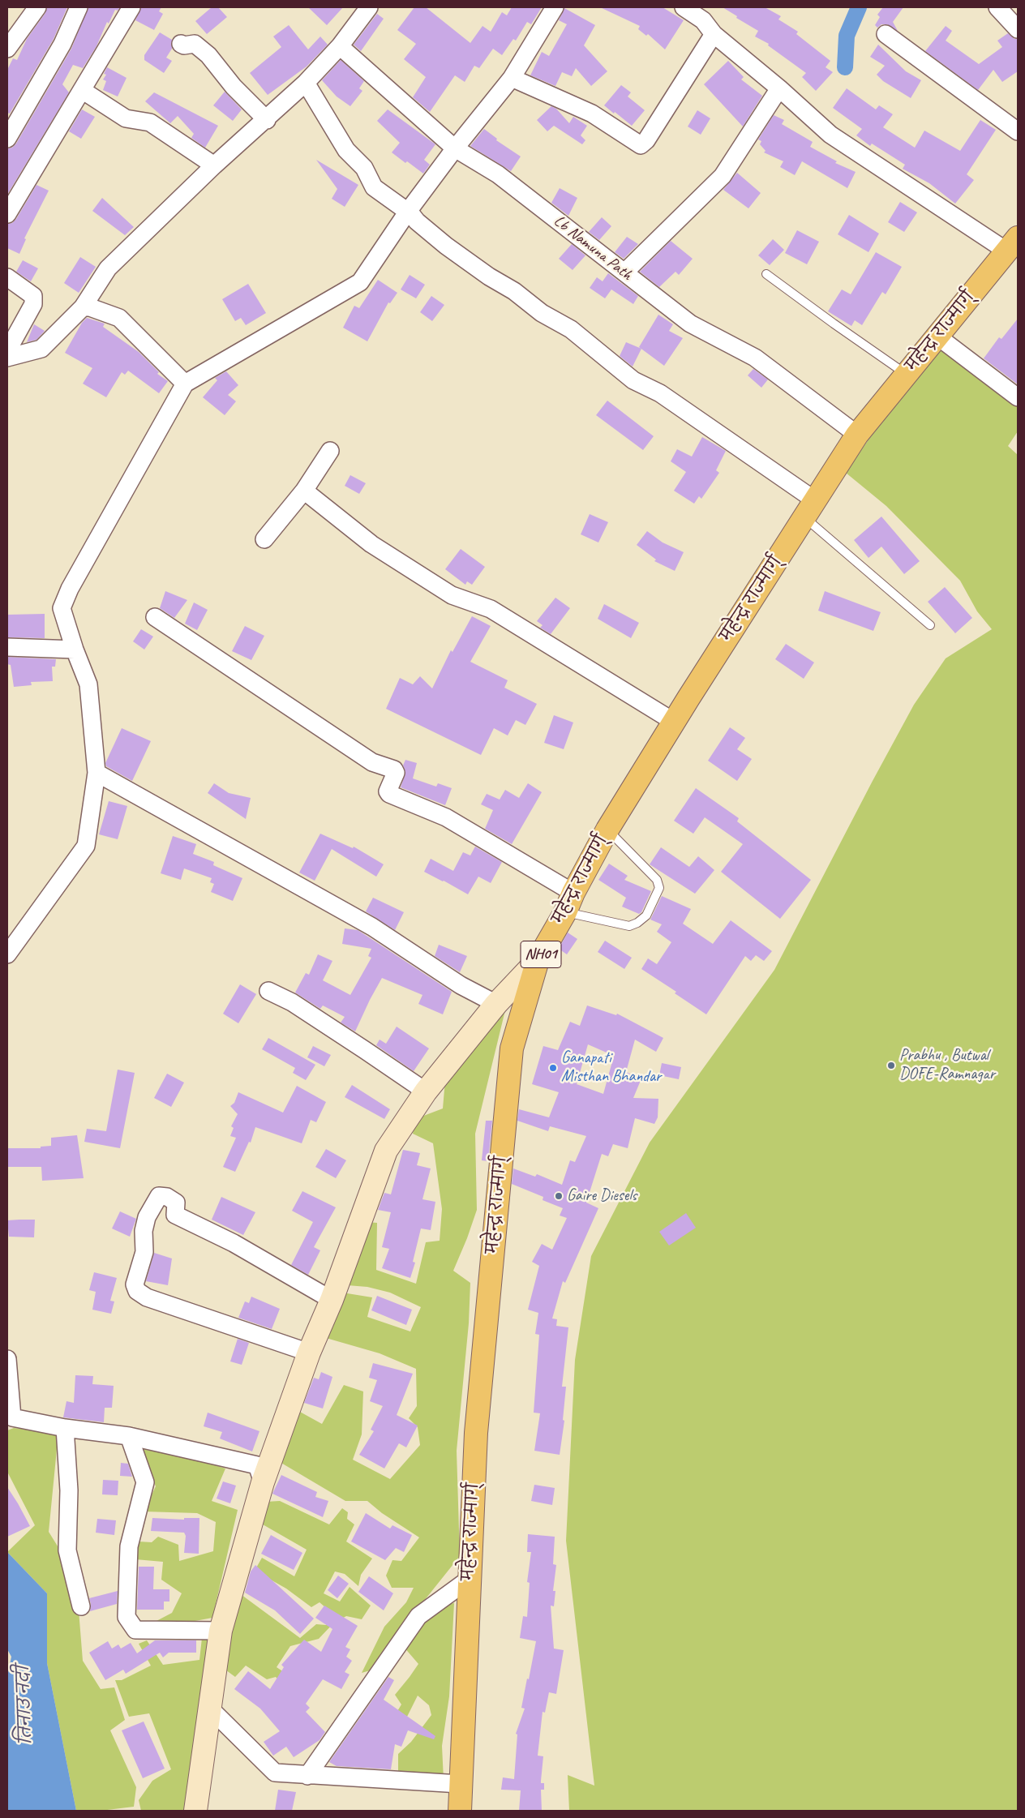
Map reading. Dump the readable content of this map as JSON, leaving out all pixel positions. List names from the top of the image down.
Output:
{
  "streets": {
    "highway": ["महेन्द्र राज्मार्ग्", "NH01"],
    "street": ["Lb Namuna Path"]
  },
  "crossings": [
    ["Lb Namuna Path", "महेन्द्र राज्मार्ग्"]
  ],
  "water": ["तिनाउ नदी"],
  "places": ["Prabhu , Butwal DOFE-Ramnagar", "Ganapati Misthan Bhandar", "Gaire Diesels"]
}
